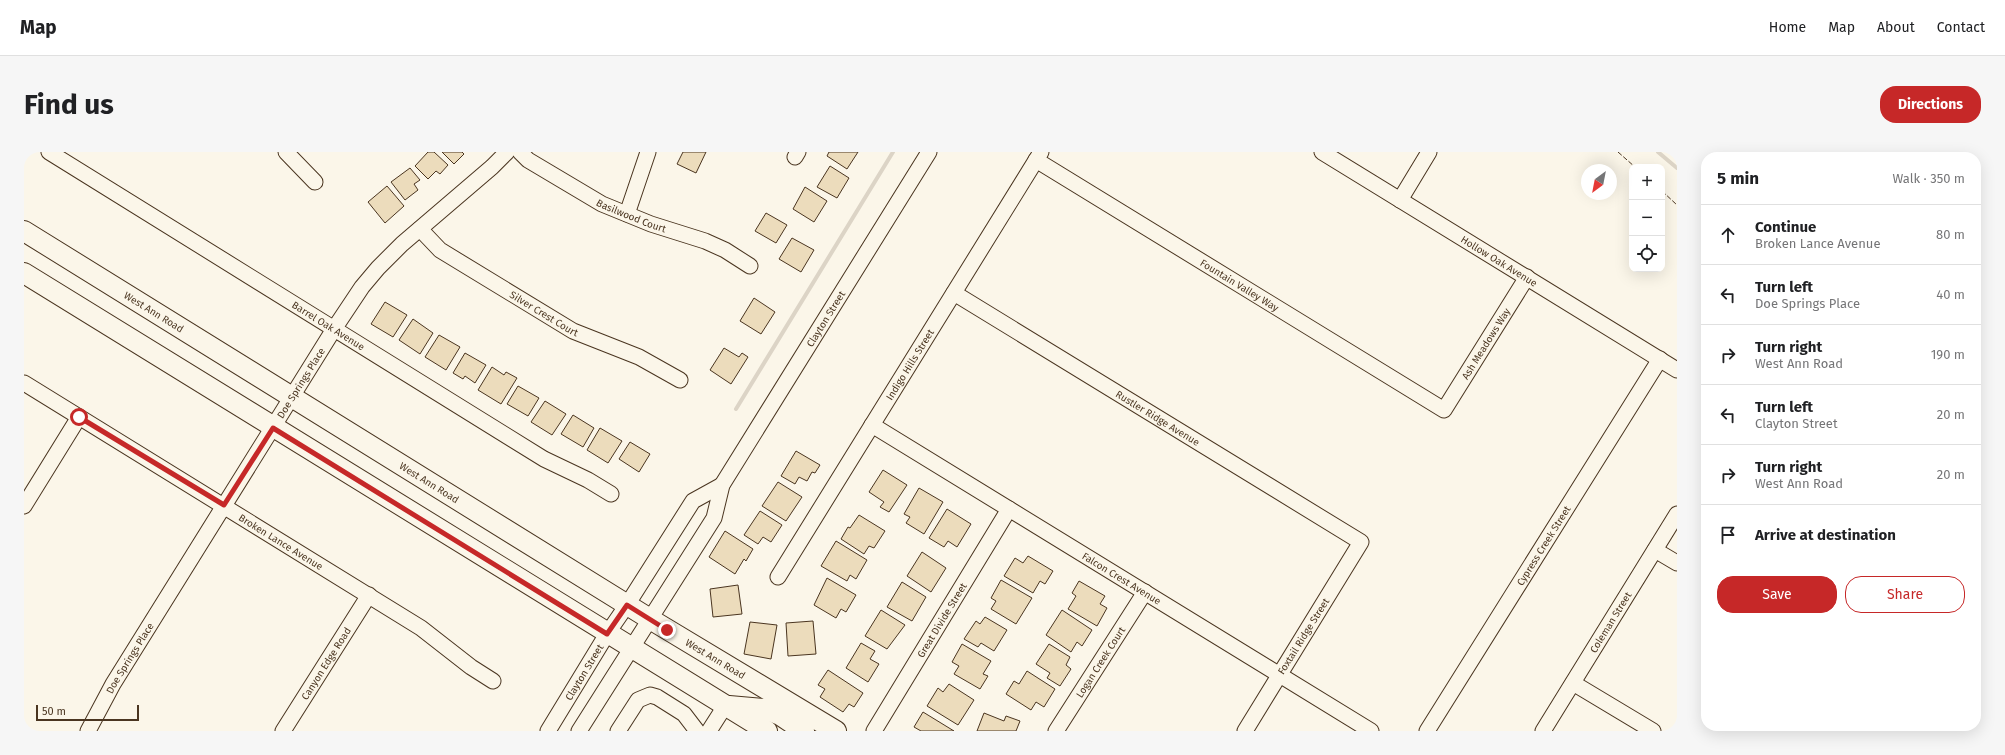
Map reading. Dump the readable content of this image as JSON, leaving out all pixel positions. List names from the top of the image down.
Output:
{
  "streets": {
    "main road": ["West Ann Road"],
    "street": [
      "Basilwood Court",
      "Hollow Oak Avenue",
      "Fountain Valley Way",
      "Silver Crest Court",
      "Clayton Street",
      "Barrel Oak Avenue",
      "Ash Meadows Way",
      "Indigo Hills Street",
      "Doe Springs Place",
      "Rustler Ridge Avenue",
      "Broken Lance Avenue",
      "Cypress Creek Street",
      "Falcon Crest Avenue",
      "Great Divide Street",
      "Coleman Street",
      "Foxtail Ridge Street",
      "Logan Creek Court",
      "Canyon Edge Road"
    ]
  },
  "crossings": [
    ["Hollow Oak Avenue", "Ash Meadows Way"],
    ["Hollow Oak Avenue", "Cypress Creek Street"],
    ["Fountain Valley Way", "Ash Meadows Way"],
    ["Fountain Valley Way", "Indigo Hills Street"],
    ["West Ann Road", "Clayton Street"],
    ["West Ann Road", "Doe Springs Place"],
    ["Silver Crest Court", "Doe Springs Place"],
    ["Barrel Oak Avenue", "Doe Springs Place"],
    ["Indigo Hills Street", "Rustler Ridge Avenue"],
    ["Indigo Hills Street", "Falcon Crest Avenue"],
    ["Doe Springs Place", "Broken Lance Avenue"],
    ["Rustler Ridge Avenue", "Foxtail Ridge Street"],
    ["Broken Lance Avenue", "Canyon Edge Road"],
    ["Falcon Crest Avenue", "Great Divide Street"],
    ["Falcon Crest Avenue", "Foxtail Ridge Street"],
    ["Falcon Crest Avenue", "Logan Creek Court"]
  ],
  "scale_bar": "50 m",
  "north": "bottom left",
  "page": {
    "header": "Map",
    "nav": [
      "Home",
      "Map",
      "About",
      "Contact"
    ],
    "buttons": [
      "Directions",
      ["Save", "Share"]
    ],
    "title": "Find us",
    "heading": ["5 min", "Walk · 350 m"],
    "map_buttons": ["+", "−"],
    "list": [
      ["Continue", "Broken Lance Avenue", "80 m"],
      ["Turn left", "Doe Springs Place", "40 m"],
      ["Turn right", "West Ann Road", "190 m"],
      ["Turn left", "Clayton Street", "20 m"],
      ["Turn right", "West Ann Road", "20 m"],
      "Arrive at destination"
    ],
    "scale": "50 m"
  }
}
